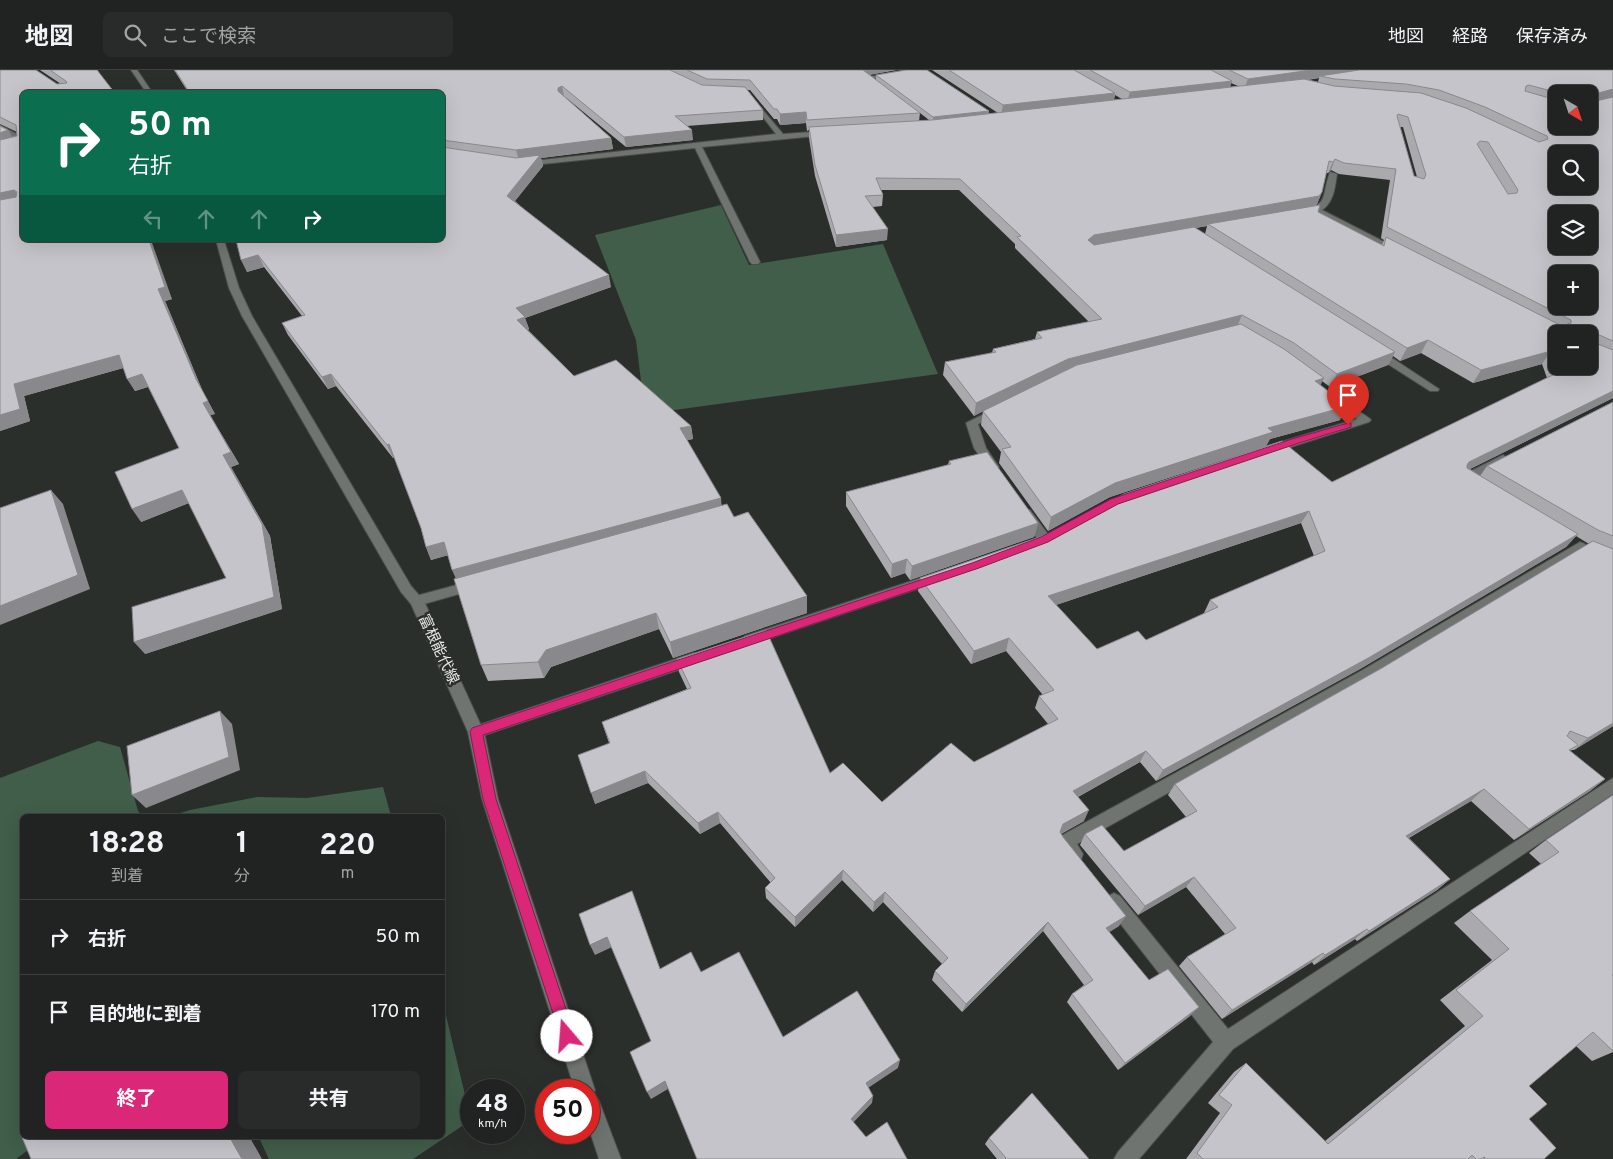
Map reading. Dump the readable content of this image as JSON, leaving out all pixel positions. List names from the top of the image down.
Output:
{
  "streets": {
    "street": ["富根能代線"]
  },
  "north": "bottom right",
  "page": {
    "header": "地図",
    "search": "ここで検索",
    "nav": ["地図", "経路", "保存済み"],
    "map_buttons": ["+", "−"],
    "turn": ["50 m", "右折"],
    "eta": [
      "18:28",
      "到着",
      "1",
      "分",
      "220",
      "m"
    ],
    "list": [
      {
        "name": "右折",
        "value": "50 m"
      },
      {
        "name": "目的地に到着",
        "value": "170 m"
      }
    ],
    "buttons": ["終了", "共有"],
    "speed": "48 km/h",
    "limit": "50"
  }
}
